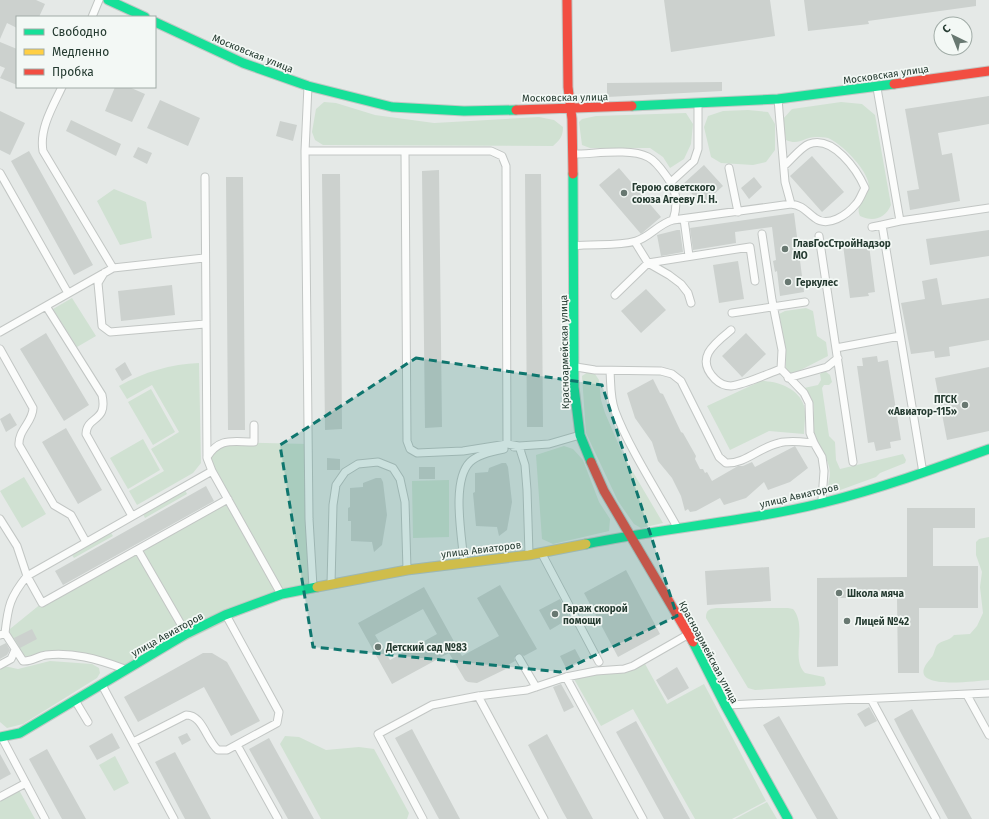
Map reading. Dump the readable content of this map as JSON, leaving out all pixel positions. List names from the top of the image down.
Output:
{
  "streets": {
    "street": ["Московская улица", "Красноармейская улица", "улица Авиаторов"]
  },
  "crossings": [
    ["Московская улица", "Красноармейская улица"],
    ["Красноармейская улица", "улица Авиаторов"]
  ],
  "places": [
    "Герою советского союза Агееву Л. Н.",
    "ГлавГосСтройНадзор МО",
    "Геркулес",
    "ПГСК «Авиатор-115»",
    "Школа мяча",
    "Гараж скорой помощи",
    "Лицей №42",
    "Детский сад №83"
  ],
  "legend": ["Свободно", "Медленно", "Пробка"],
  "north": "top left"
}
